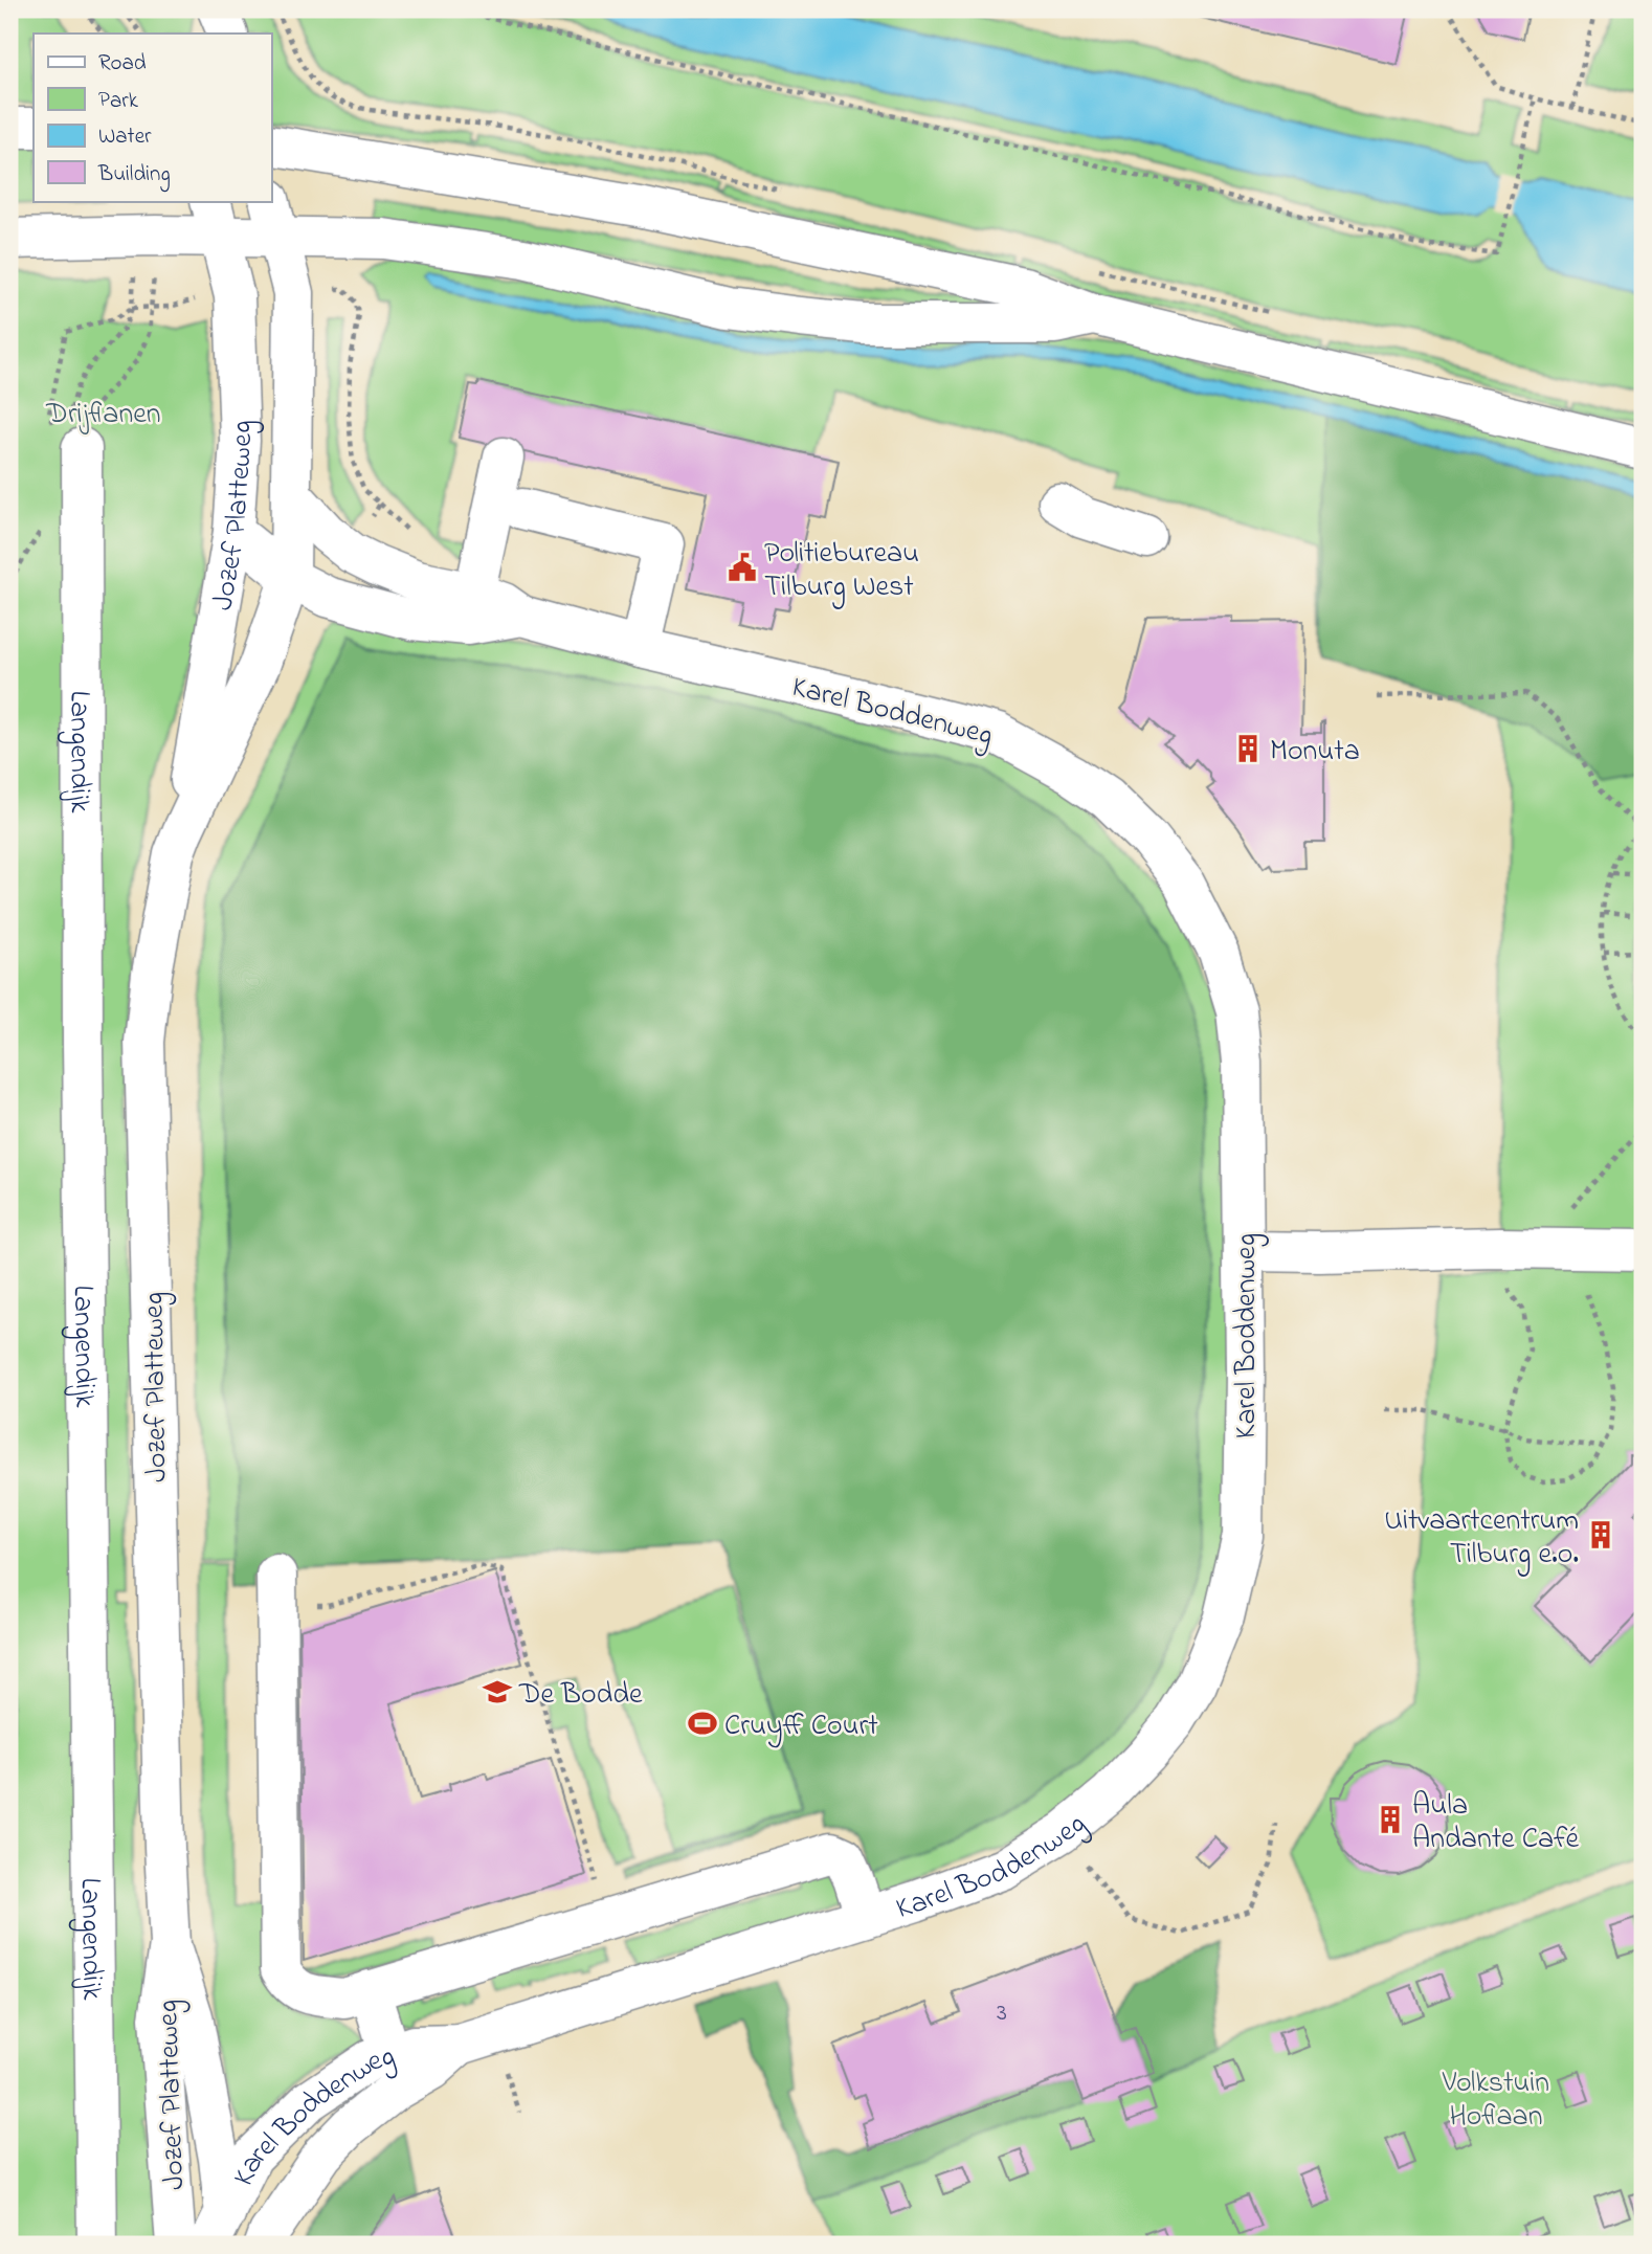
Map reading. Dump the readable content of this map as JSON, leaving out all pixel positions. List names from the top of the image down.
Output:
{
  "streets": {
    "street": ["Jozef Platteweg", "Karel Boddenweg", "Langendijk"]
  },
  "crossings": [
    ["Jozef Platteweg", "Karel Boddenweg"]
  ],
  "parks": ["Drijflanen", "Volkstuin Hoflaan"],
  "places": {
    "public building": ["Politiebureau Tilburg West"],
    "building": ["Monuta", "Uitvaartcentrum Tilburg e.o.", "Aula Andante Café"],
    "school or university": ["De Bodde"],
    "sports": ["Cruyff Court"]
  },
  "house_numbers": ["3"],
  "legend": [
    "Road",
    "Park",
    "Water",
    "Building"
  ]
}
